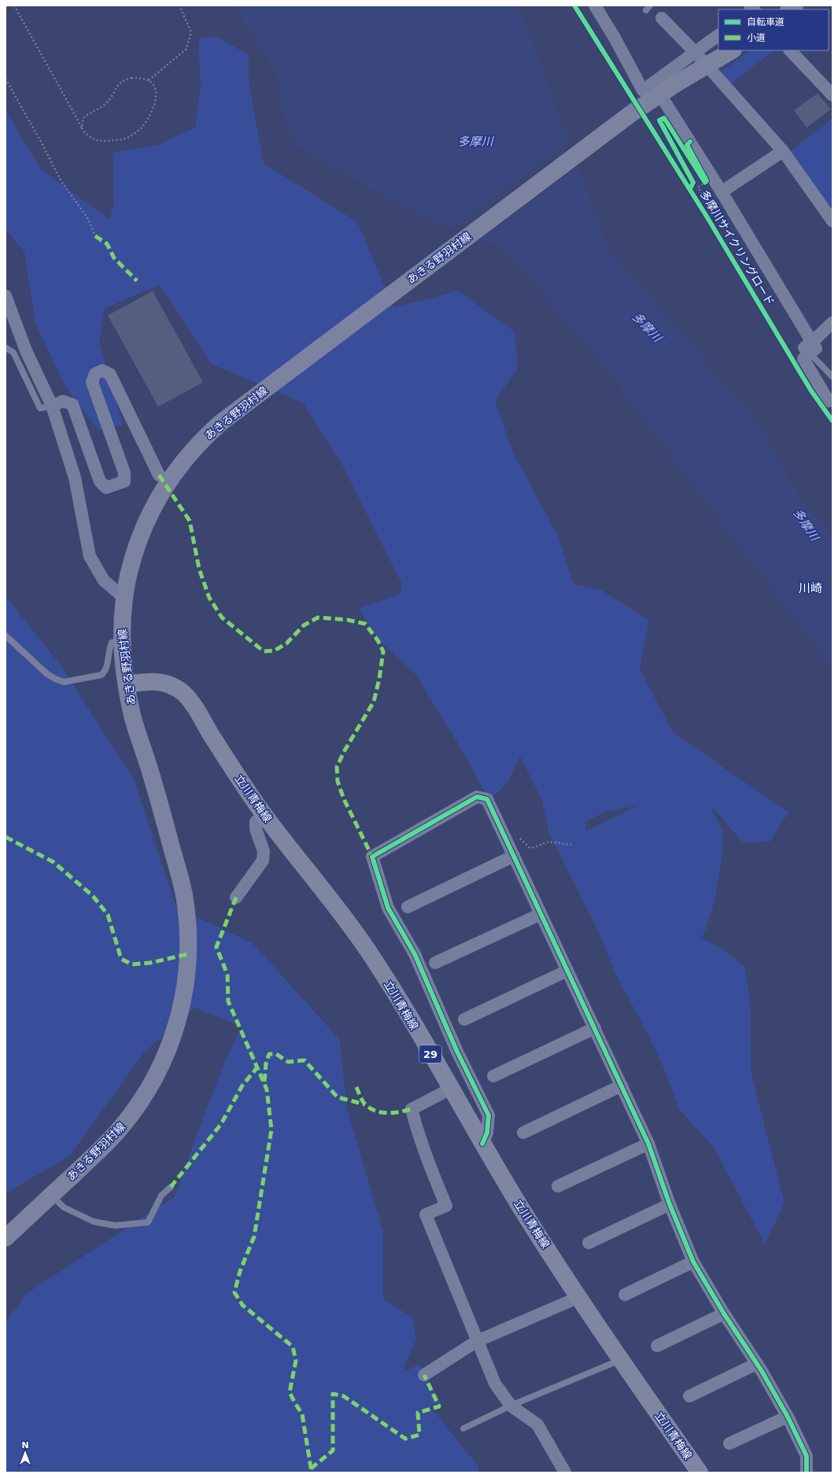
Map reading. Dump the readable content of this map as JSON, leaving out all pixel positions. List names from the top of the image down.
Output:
{
  "streets": {
    "main road": ["あきる野羽村線", "立川青梅線", "29"],
    "cycle path": ["多摩川サイクリングロード"]
  },
  "crossings": [
    ["あきる野羽村線", "立川青梅線"]
  ],
  "districts": ["川崎"],
  "water": ["多摩川"],
  "legend": ["自転車道", "小道"],
  "north": "top"
}
